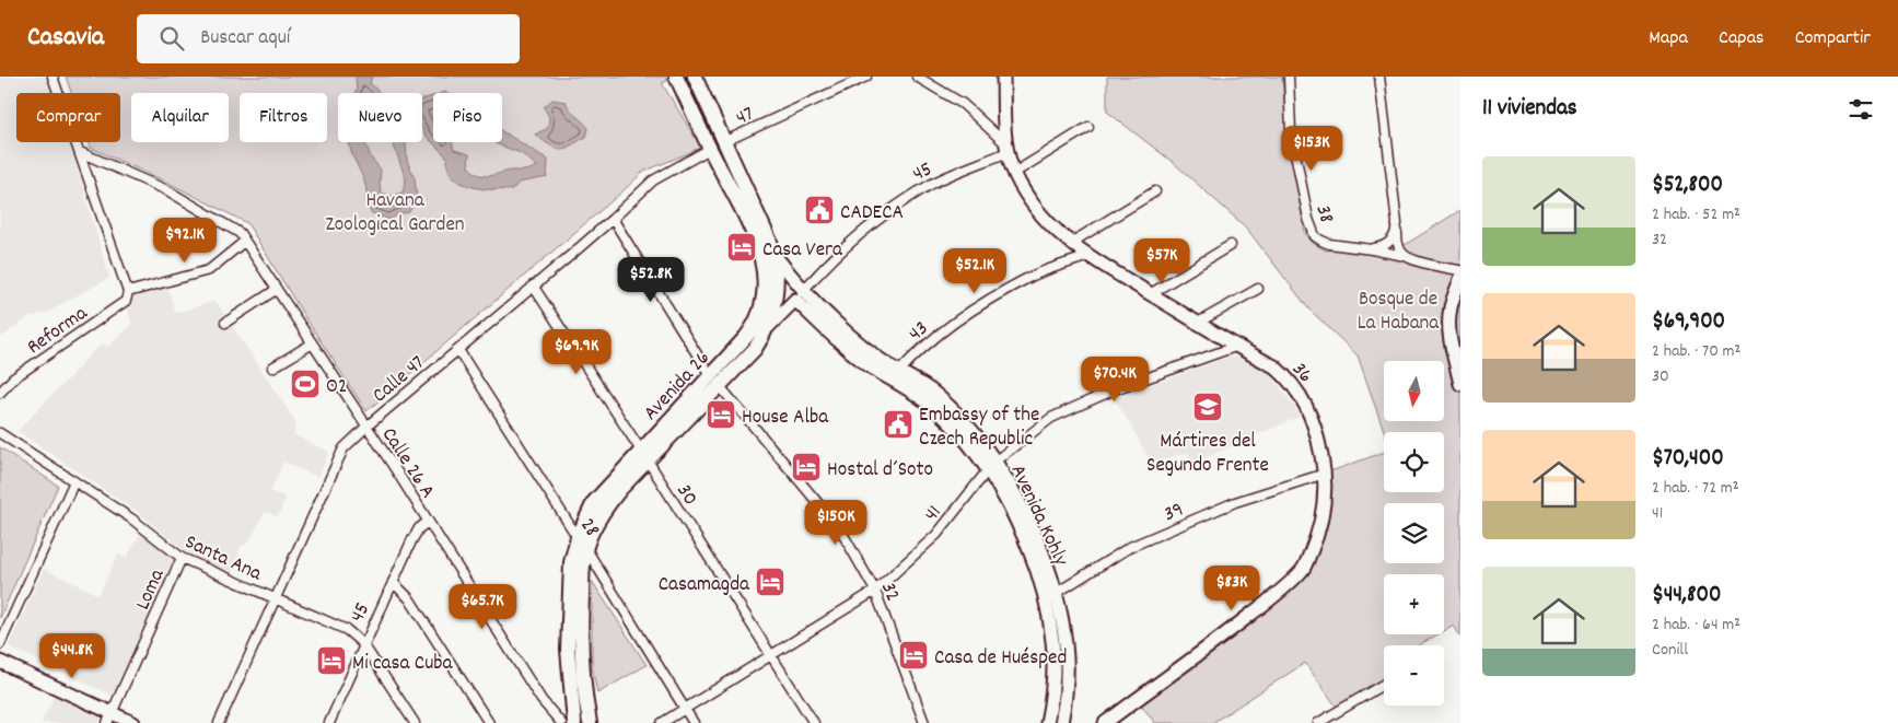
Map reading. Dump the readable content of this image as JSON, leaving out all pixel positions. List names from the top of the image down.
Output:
{
  "streets": {
    "main road": ["Avenida 26"],
    "street": [
      "47",
      "45",
      "38",
      "Reforma",
      "43",
      "36",
      "Calle 47",
      "Calle 26 A",
      "30",
      "39",
      "41",
      "Avenida Kohly",
      "28",
      "Santa Ana",
      "Loma",
      "32"
    ]
  },
  "crossings": [
    ["47", "Avenida 26"],
    ["45", "36"],
    ["45", "Avenida 26"],
    ["45", "Calle 26 A"],
    ["45", "Avenida Kohly"],
    ["45", "Santa Ana"],
    ["43", "36"],
    ["43", "Avenida Kohly"],
    ["36", "39"],
    ["36", "41"],
    ["Calle 47", "Avenida 26"],
    ["Calle 47", "Calle 26 A"],
    ["Calle 47", "30"],
    ["Calle 47", "28"],
    ["Calle 47", "Santa Ana"],
    ["Calle 47", "32"],
    ["Avenida 26", "30"],
    ["Avenida 26", "Avenida Kohly"],
    ["Avenida 26", "28"],
    ["Avenida 26", "32"],
    ["30", "41"],
    ["39", "Avenida Kohly"],
    ["41", "Avenida Kohly"],
    ["41", "28"],
    ["41", "32"],
    ["Santa Ana", "Loma"]
  ],
  "parks": ["Havana Zoological Garden", "Bosque de La Habana"],
  "places": {
    "public building": ["CADECA", "Embassy of the Czech Republic"],
    "hotel": [
      "Casa Vera",
      "House Alba",
      "Hostal d´Soto",
      "Casamagda",
      "Casa de Huésped",
      "Mi casa Cuba"
    ],
    "sports": ["O2"],
    "school or university": ["Mártires del Segundo Frente"]
  },
  "north": "bottom",
  "page": {
    "header": "Casavia",
    "search": "Buscar aquí",
    "nav": ["Mapa", "Capas", "Compartir"],
    "heading": "11 viviendas",
    "chip": [
      "Comprar",
      "Alquilar",
      "Filtros",
      "Nuevo",
      "Piso"
    ],
    "price": [
      "$153K",
      "$92.1K",
      "$57K",
      "$52.1K",
      "$52.8K",
      "$69.9K",
      "$70.4K",
      "$150K",
      "$83K",
      "$65.7K",
      "$44.8K"
    ],
    "list": [
      {
        "name": "$52,800",
        "note": "2 hab. · 52 m² · 32"
      },
      {
        "name": "$69,900",
        "note": "2 hab. · 70 m² · 30"
      },
      {
        "name": "$70,400",
        "note": "2 hab. · 72 m² · 41"
      },
      {
        "name": "$44,800",
        "note": "2 hab. · 64 m² · Conill"
      }
    ],
    "map_buttons": ["+", "−"]
  }
}
